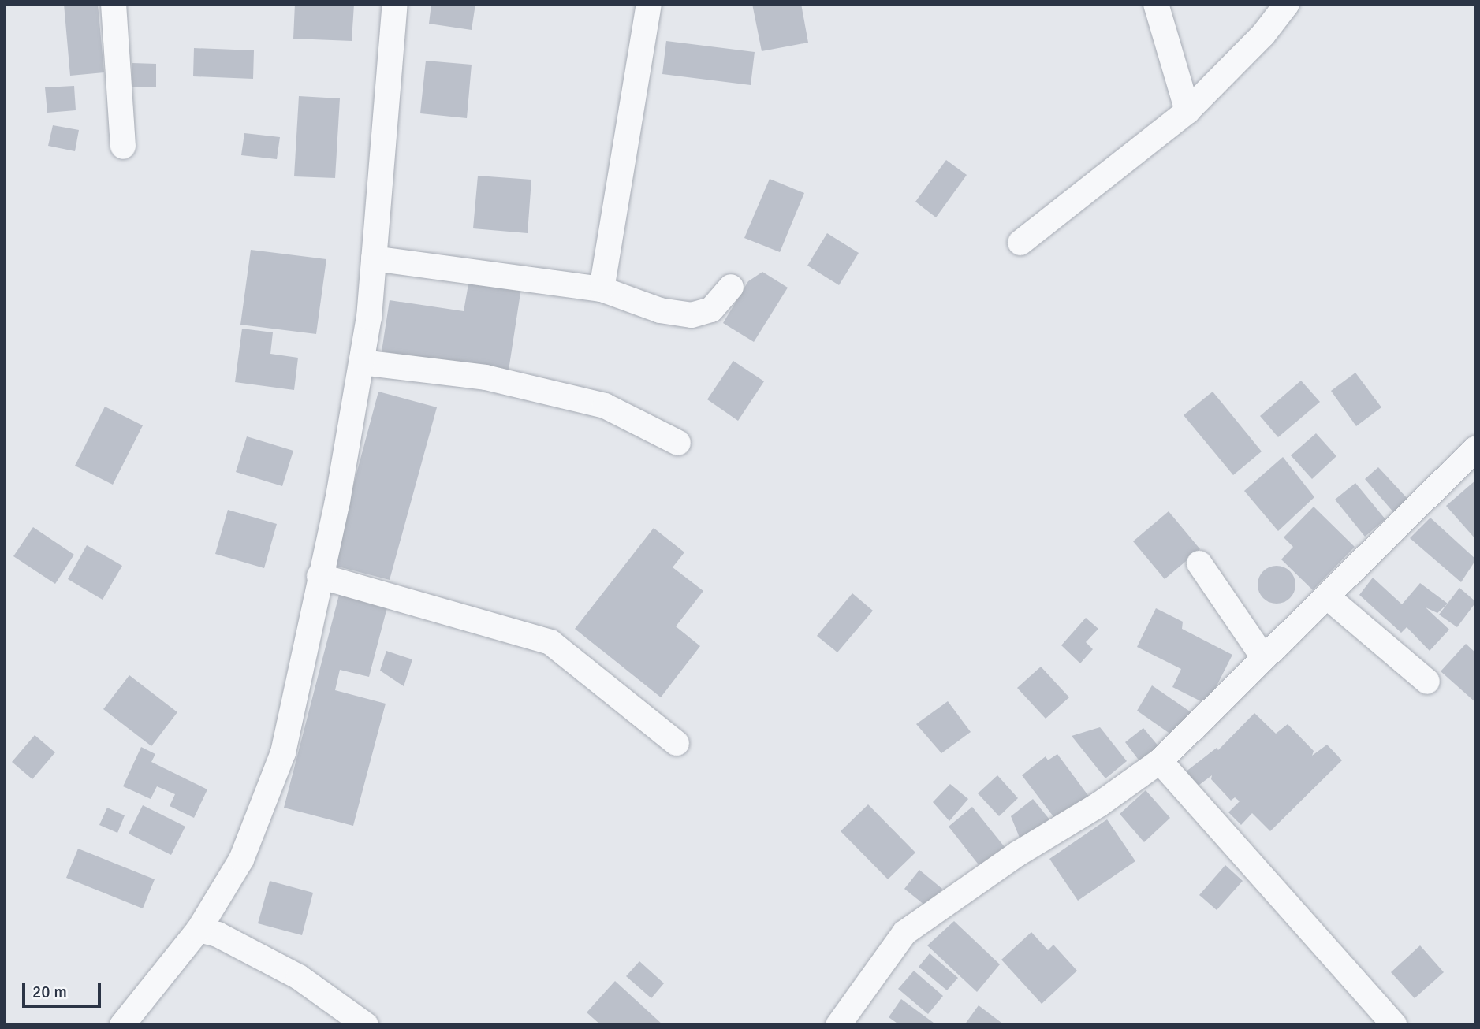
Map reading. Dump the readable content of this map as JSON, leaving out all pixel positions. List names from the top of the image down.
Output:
{
  "scale_bar": "20 m"
}
